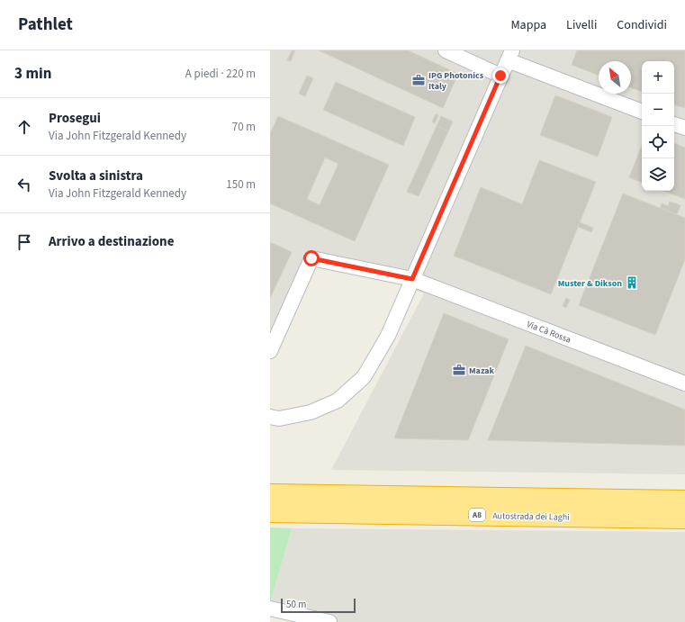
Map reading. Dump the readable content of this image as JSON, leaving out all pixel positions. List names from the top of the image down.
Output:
{
  "streets": {
    "highway": ["A8", "Autostrada dei Laghi"],
    "street": ["Via Cà Rossa"]
  },
  "places": {
    "office": ["IPG Photonics Italy", "Mazak"],
    "building": ["Muster & Dikson"]
  },
  "scale_bar": "50 m",
  "north": "top left",
  "page": {
    "header": "Pathlet",
    "nav": ["Mappa", "Livelli", "Condividi"],
    "heading": ["3 min", "A piedi · 220 m"],
    "map_buttons": ["+", "−"],
    "list": [
      ["Prosegui", "Via John Fitzgerald Kennedy", "70 m"],
      ["Svolta a sinistra", "Via John Fitzgerald Kennedy", "150 m"],
      "Arrivo a destinazione"
    ],
    "scale": "50 m"
  }
}
